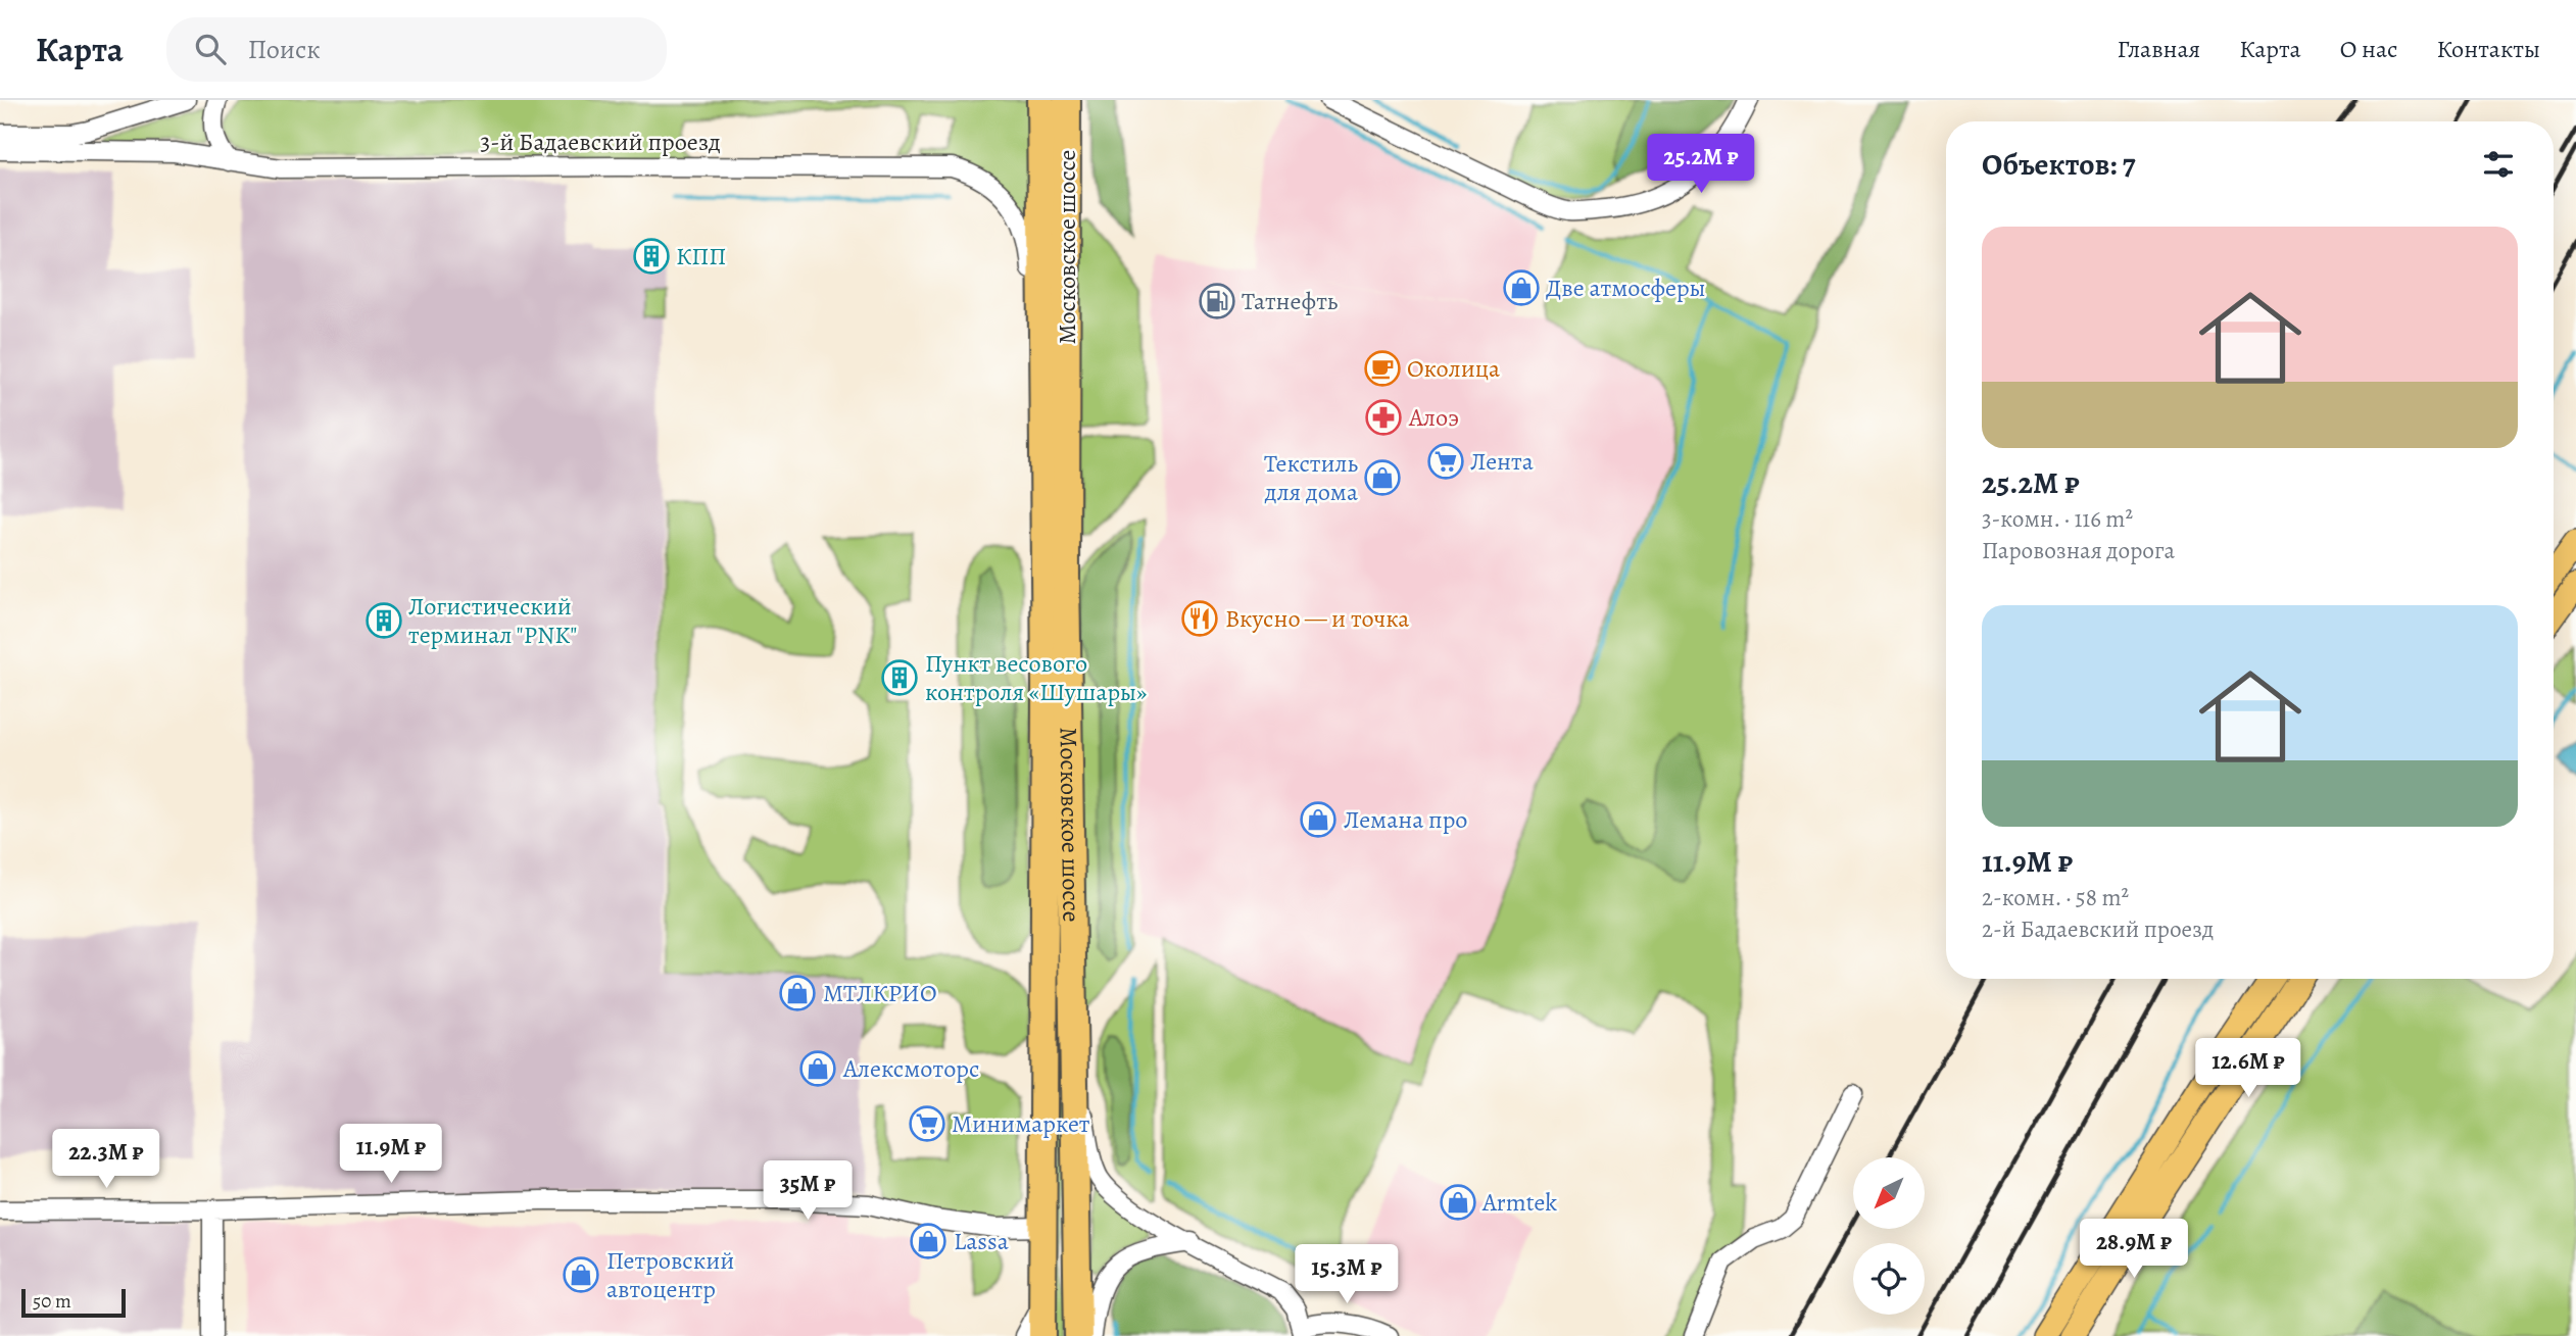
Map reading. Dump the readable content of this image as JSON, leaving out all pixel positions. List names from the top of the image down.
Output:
{
  "streets": {
    "highway": ["Московское шоссе"],
    "street": ["3-й Бадаевский проезд"]
  },
  "crossings": [
    ["3-й Бадаевский проезд", "Московское шоссе"]
  ],
  "places": {
    "building": ["КПП", "Логистический терминал \"PNK\"", "Пункт весового контроля «Шушары»"],
    "shop": [
      "Две атмосферы",
      "Текстиль для дома",
      "Лемана про",
      "МТЛКРИО",
      "Алексмоторс",
      "Armtek",
      "Lassa",
      "Петровский автоцентр"
    ],
    "fuel station": ["Татнефть"],
    "cafe": ["Околица"],
    "pharmacy": ["Алоэ"],
    "supermarket": ["Лента", "Минимаркет"],
    "restaurant": ["Вкусно — и точка"]
  },
  "scale_bar": "50 m",
  "north": "bottom left",
  "page": {
    "header": "Карта",
    "search": "Поиск",
    "nav": [
      "Главная",
      "Карта",
      "О нас",
      "Контакты"
    ],
    "heading": "Объектов: 7",
    "price": [
      "25.2M ₽",
      "12.6M ₽",
      "11.9M ₽",
      "22.3M ₽",
      "35M ₽",
      "28.9M ₽",
      "15.3M ₽"
    ],
    "list": [
      {
        "name": "25.2M ₽",
        "note": "3-комн. · 116 m² · Паровозная дорога"
      },
      {
        "name": "11.9M ₽",
        "note": "2-комн. · 58 m² · 2-й Бадаевский проезд"
      }
    ],
    "scale": "50 m"
  }
}
